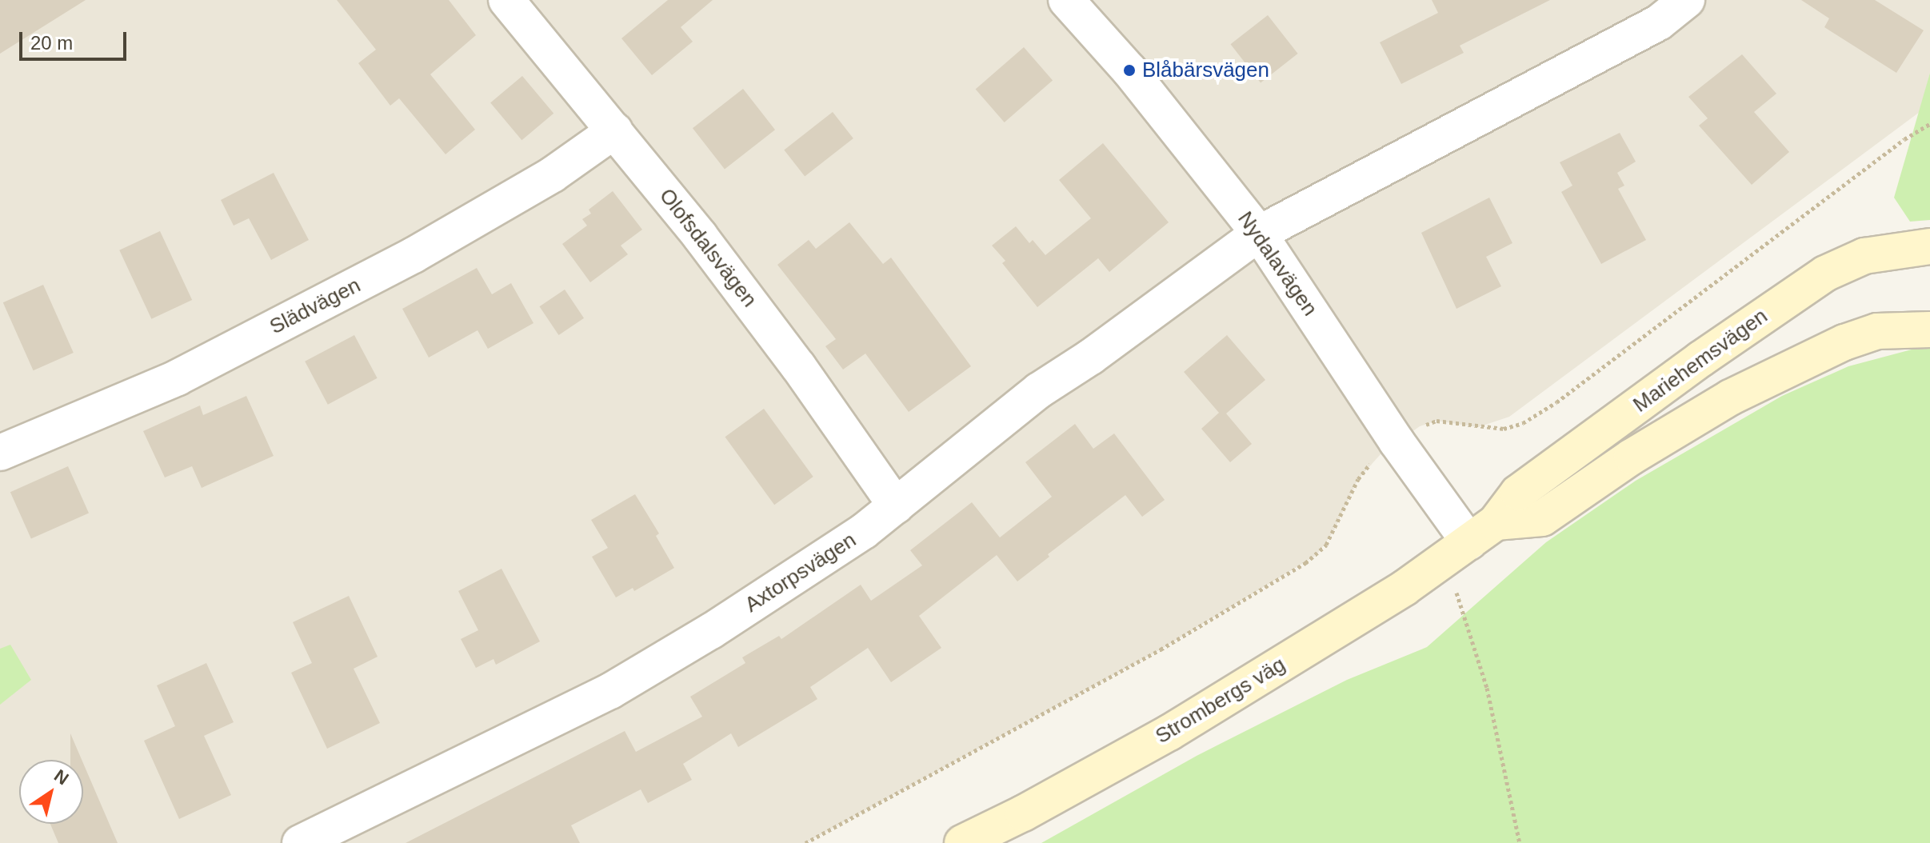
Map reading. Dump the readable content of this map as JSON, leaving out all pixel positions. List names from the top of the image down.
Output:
{
  "streets": {
    "street": [
      "Olofsdalsvägen",
      "Nydalavägen",
      "Slädvägen",
      "Mariehemsvägen",
      "Axtorpsvägen",
      "Strombergs väg"
    ]
  },
  "crossings": [
    ["Olofsdalsvägen", "Slädvägen"],
    ["Olofsdalsvägen", "Axtorpsvägen"],
    ["Nydalavägen", "Mariehemsvägen"],
    ["Nydalavägen", "Axtorpsvägen"],
    ["Nydalavägen", "Strombergs väg"],
    ["Mariehemsvägen", "Strombergs väg"]
  ],
  "places": ["Blåbärsvägen"],
  "scale_bar": "20 m",
  "north": "top right"
}
